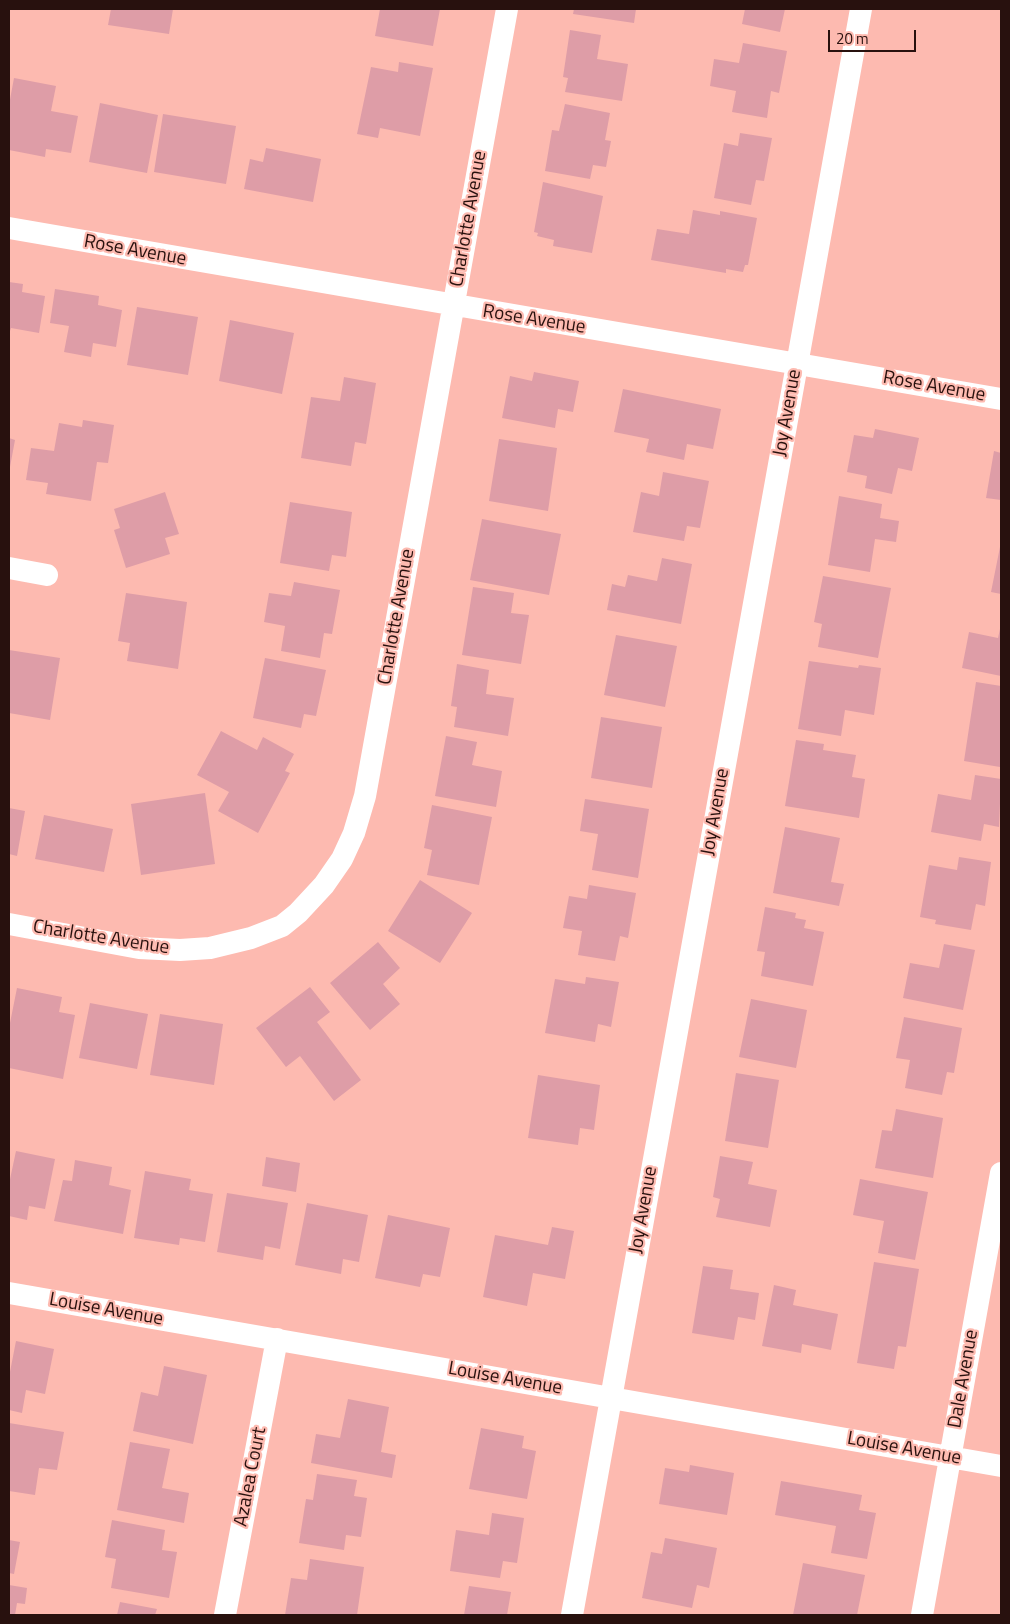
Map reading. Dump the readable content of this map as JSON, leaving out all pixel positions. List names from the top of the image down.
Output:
{
  "streets": {
    "street": [
      "Charlotte Avenue",
      "Rose Avenue",
      "Joy Avenue",
      "Louise Avenue",
      "Dale Avenue",
      "Azalea Court"
    ]
  },
  "crossings": [
    ["Charlotte Avenue", "Rose Avenue"],
    ["Rose Avenue", "Joy Avenue"],
    ["Joy Avenue", "Louise Avenue"],
    ["Louise Avenue", "Dale Avenue"],
    ["Louise Avenue", "Azalea Court"]
  ],
  "scale_bar": "20 m"
}
